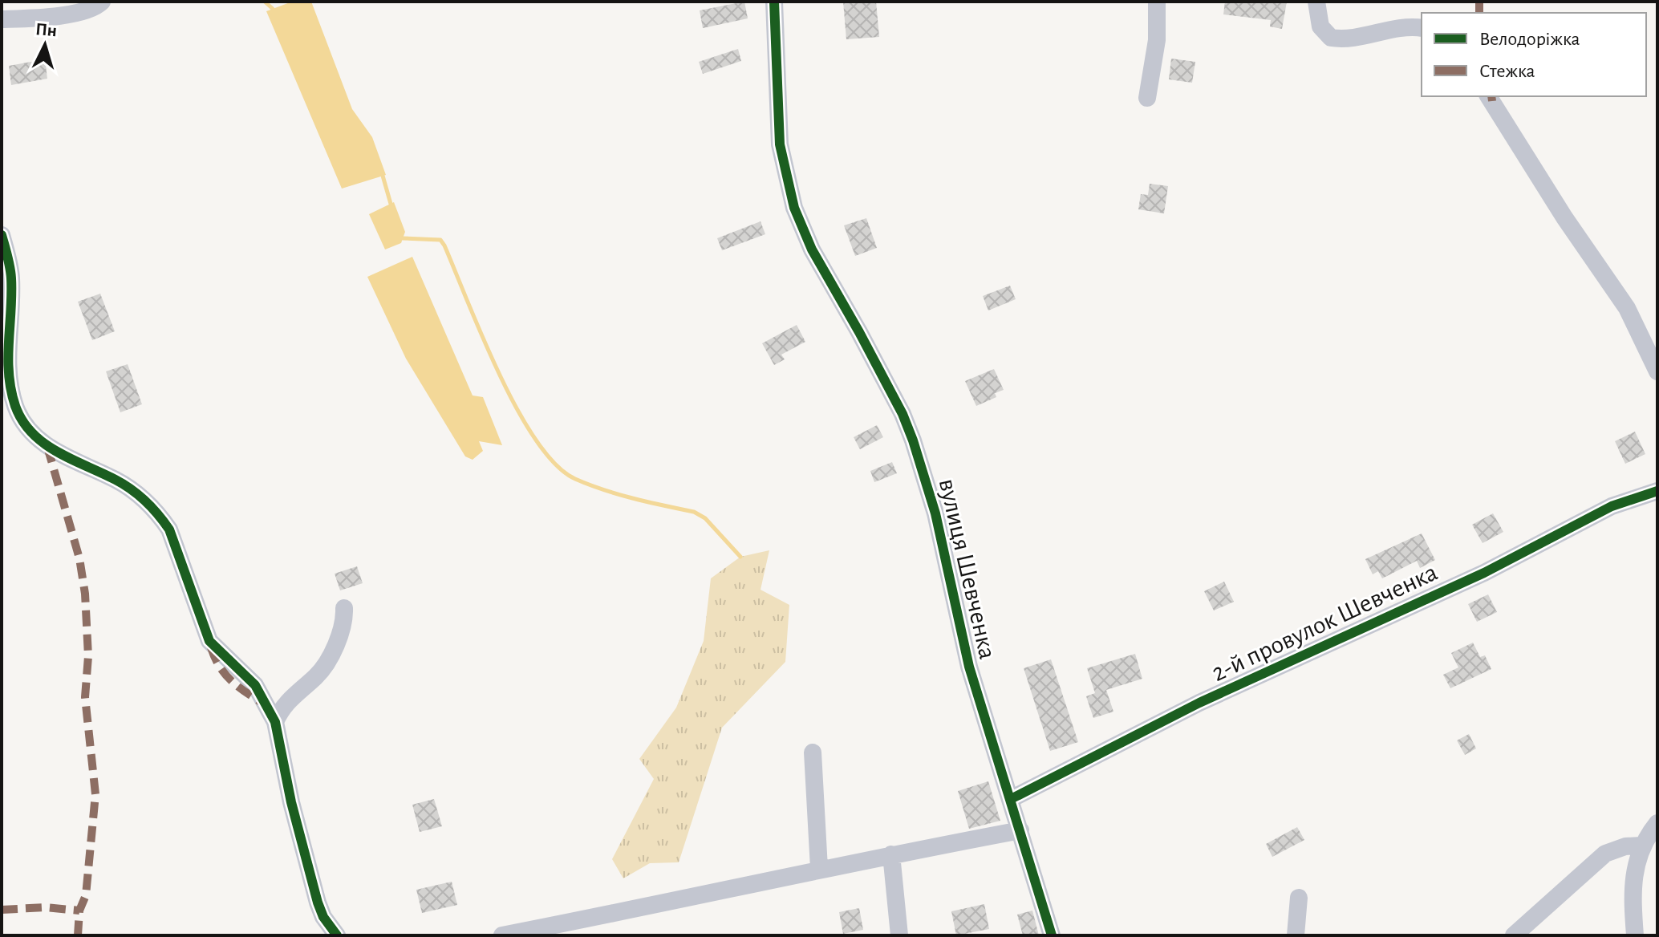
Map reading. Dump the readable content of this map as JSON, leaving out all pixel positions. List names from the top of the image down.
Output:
{
  "streets": {
    "street": ["вулиця Шевченка", "2-й провулок Шевченка"]
  },
  "crossings": [
    ["вулиця Шевченка", "2-й провулок Шевченка"]
  ],
  "legend": ["Велодоріжка", "Стежка"],
  "north": "top"
}
